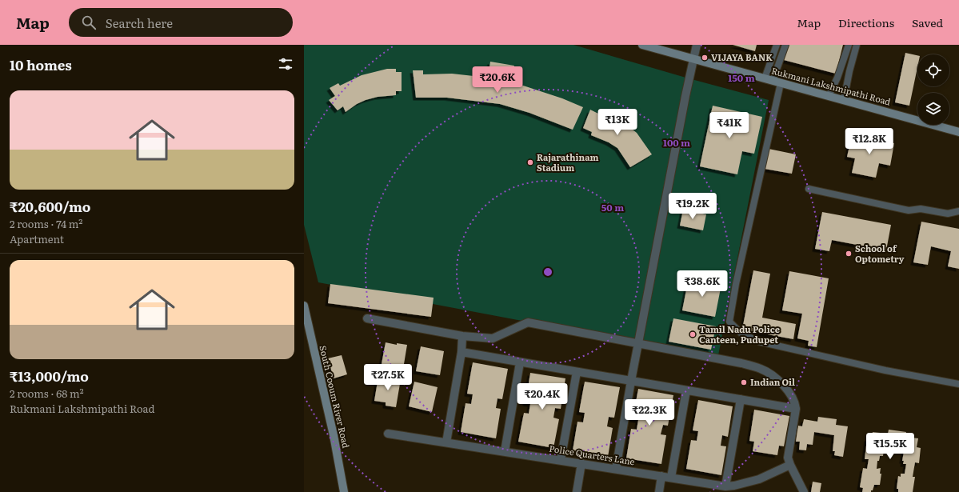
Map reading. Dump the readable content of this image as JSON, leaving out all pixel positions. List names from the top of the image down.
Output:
{
  "streets": {
    "street": ["Rukmani Lakshmipathi Road", "South Cooum River Road", "Police Quarters Lane"]
  },
  "places": [
    "VIJAYA BANK",
    "Rajarathinam Stadium",
    "School of Optometry",
    "Tamil Nadu Police Canteen, Pudupet",
    "Indian Oil"
  ],
  "page": {
    "header": "Map",
    "search": "Search here",
    "nav": ["Map", "Directions", "Saved"],
    "heading": "10 homes",
    "price": [
      "₹20.6K",
      "₹13K",
      "₹41K",
      "₹12.8K",
      "₹19.2K",
      "₹38.6K",
      "₹27.5K",
      "₹20.4K",
      "₹22.3K",
      "₹15.5K"
    ],
    "list": [
      {
        "name": "₹20,600/mo",
        "note": "2 rooms · 74 m² · Apartment"
      },
      {
        "name": "₹13,000/mo",
        "note": "2 rooms · 68 m² · Rukmani Lakshmipathi Road"
      }
    ]
  },
  "rings": ["150 m", "100 m", "50 m"]
}
